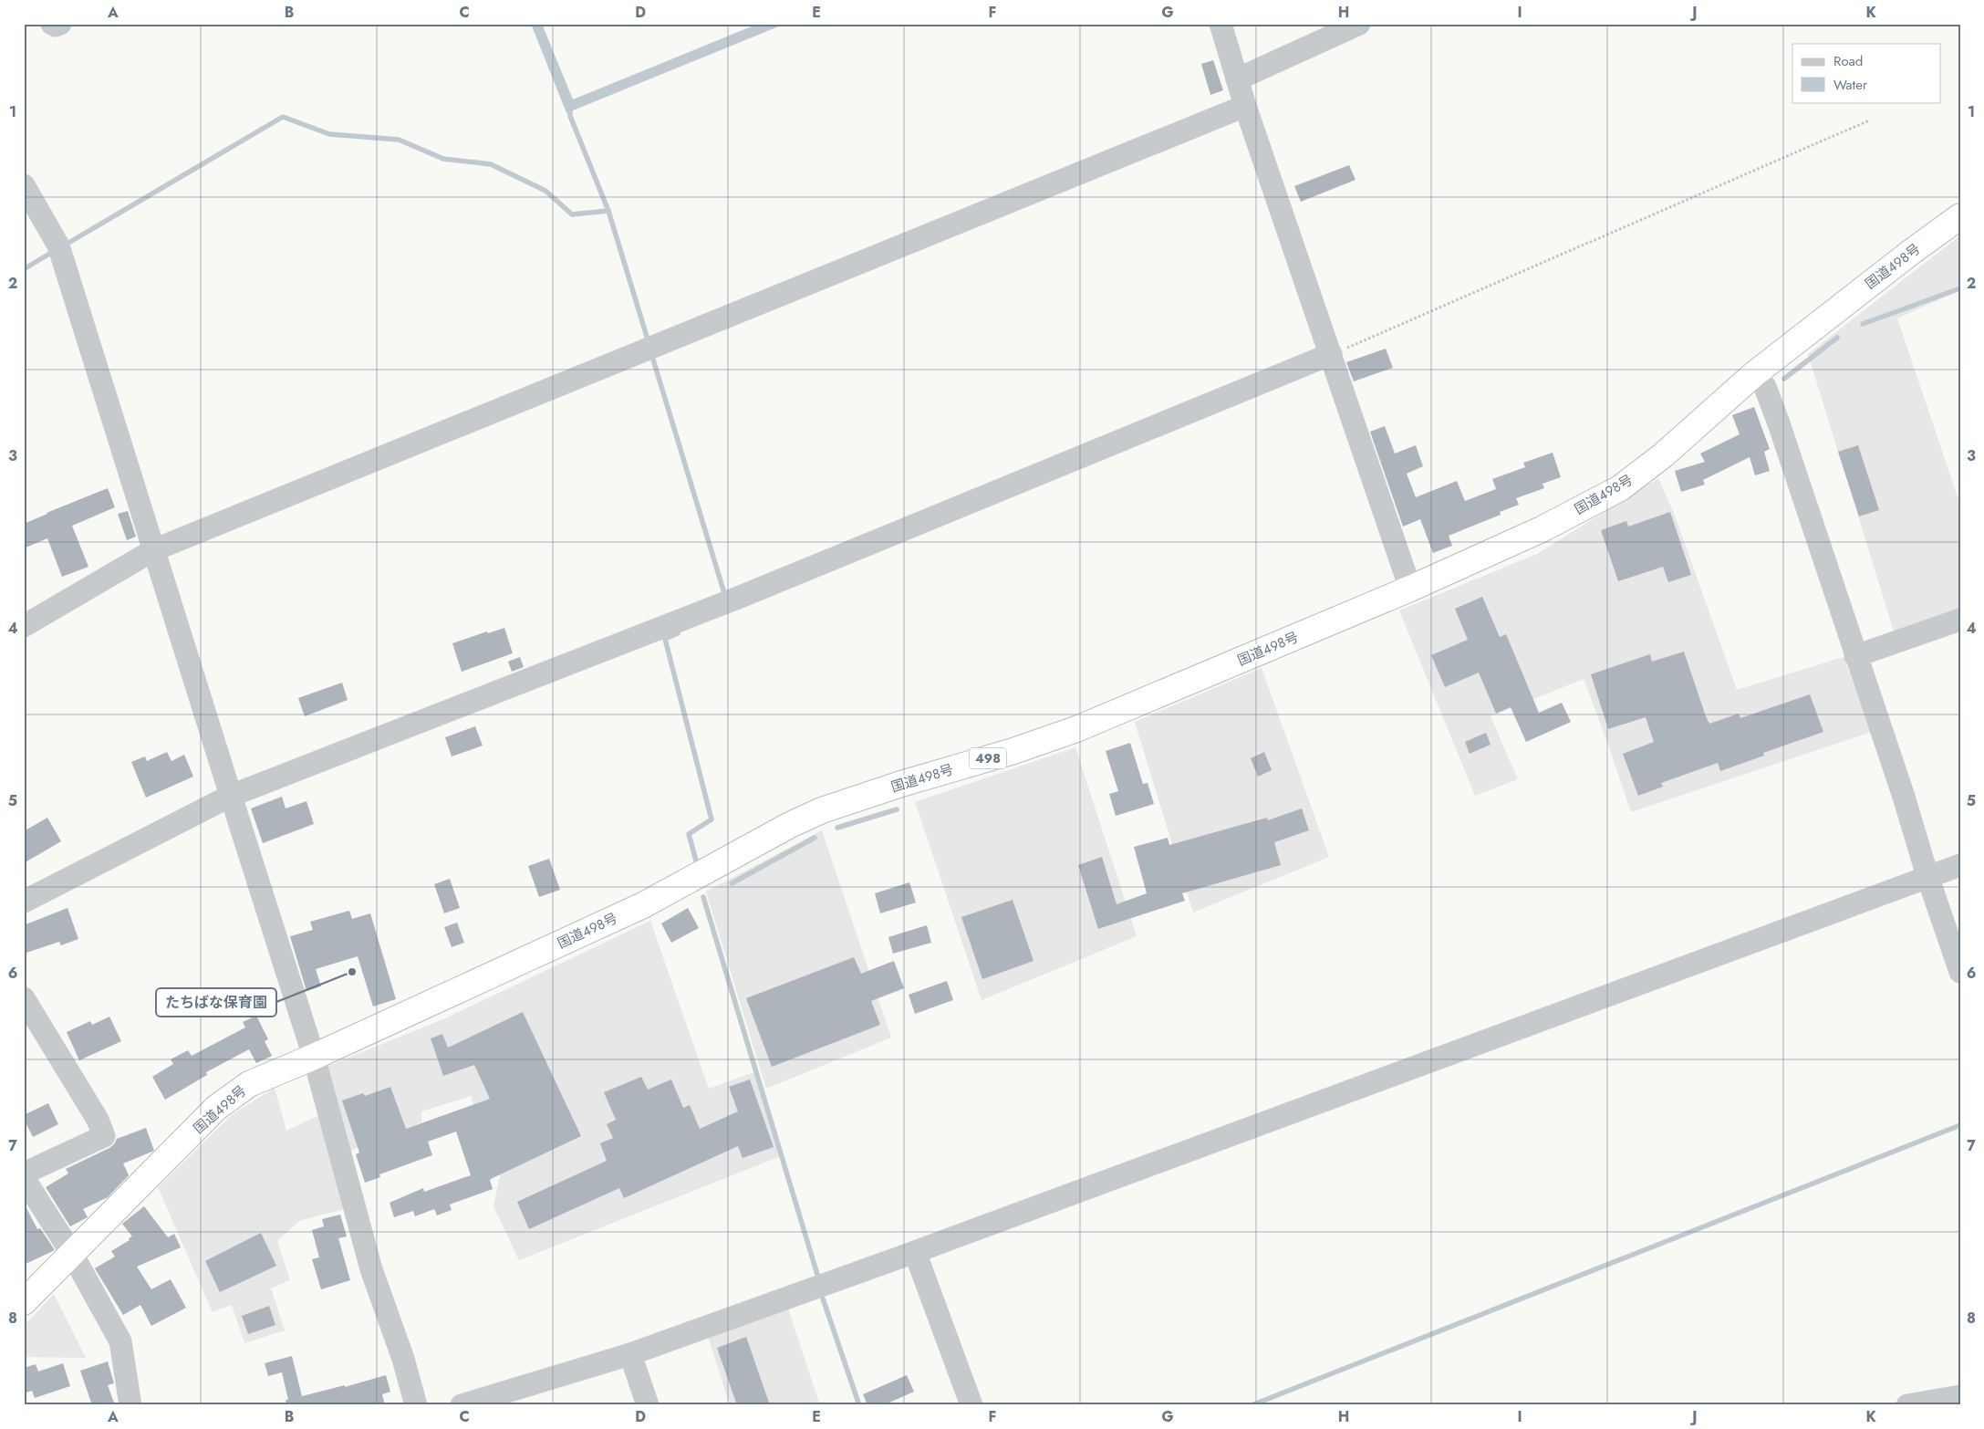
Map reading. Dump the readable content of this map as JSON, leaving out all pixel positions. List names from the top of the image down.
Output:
{
  "streets": {
    "highway": ["国道498号", "498"]
  },
  "places": ["たちばな保育園"],
  "legend": ["Road", "Water"],
  "grid": {
    "columns": [
      "A",
      "B",
      "C",
      "D",
      "E",
      "F",
      "G",
      "H",
      "I",
      "J",
      "K"
    ],
    "rows": [
      "1",
      "2",
      "3",
      "4",
      "5",
      "6",
      "7",
      "8"
    ]
  }
}
